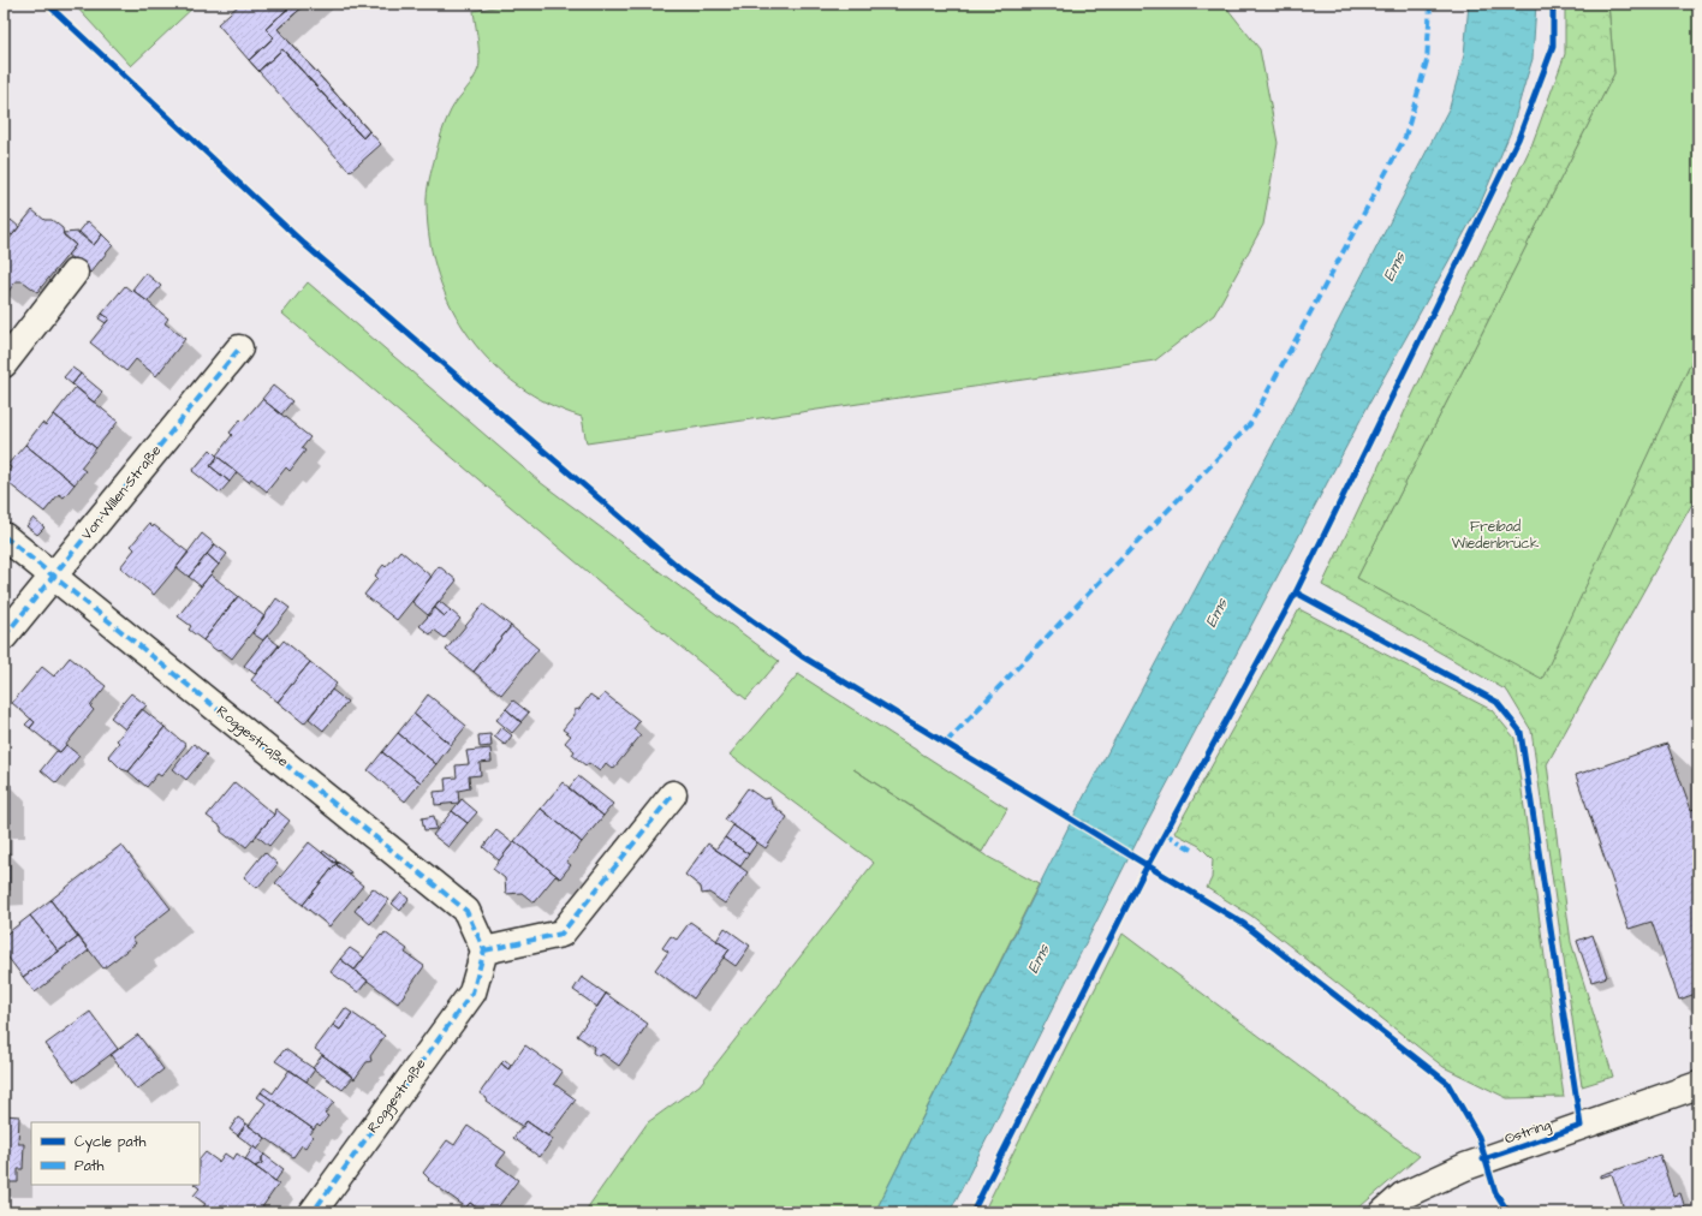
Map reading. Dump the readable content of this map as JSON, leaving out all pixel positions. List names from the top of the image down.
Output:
{
  "streets": {
    "street": ["Von-Willen-Straße", "Roggestraße", "Ostring"]
  },
  "crossings": [
    ["Von-Willen-Straße", "Roggestraße"]
  ],
  "water": ["Ems"],
  "parks": ["Freibad Wiedenbrück"],
  "legend": ["Cycle path", "Path"]
}
